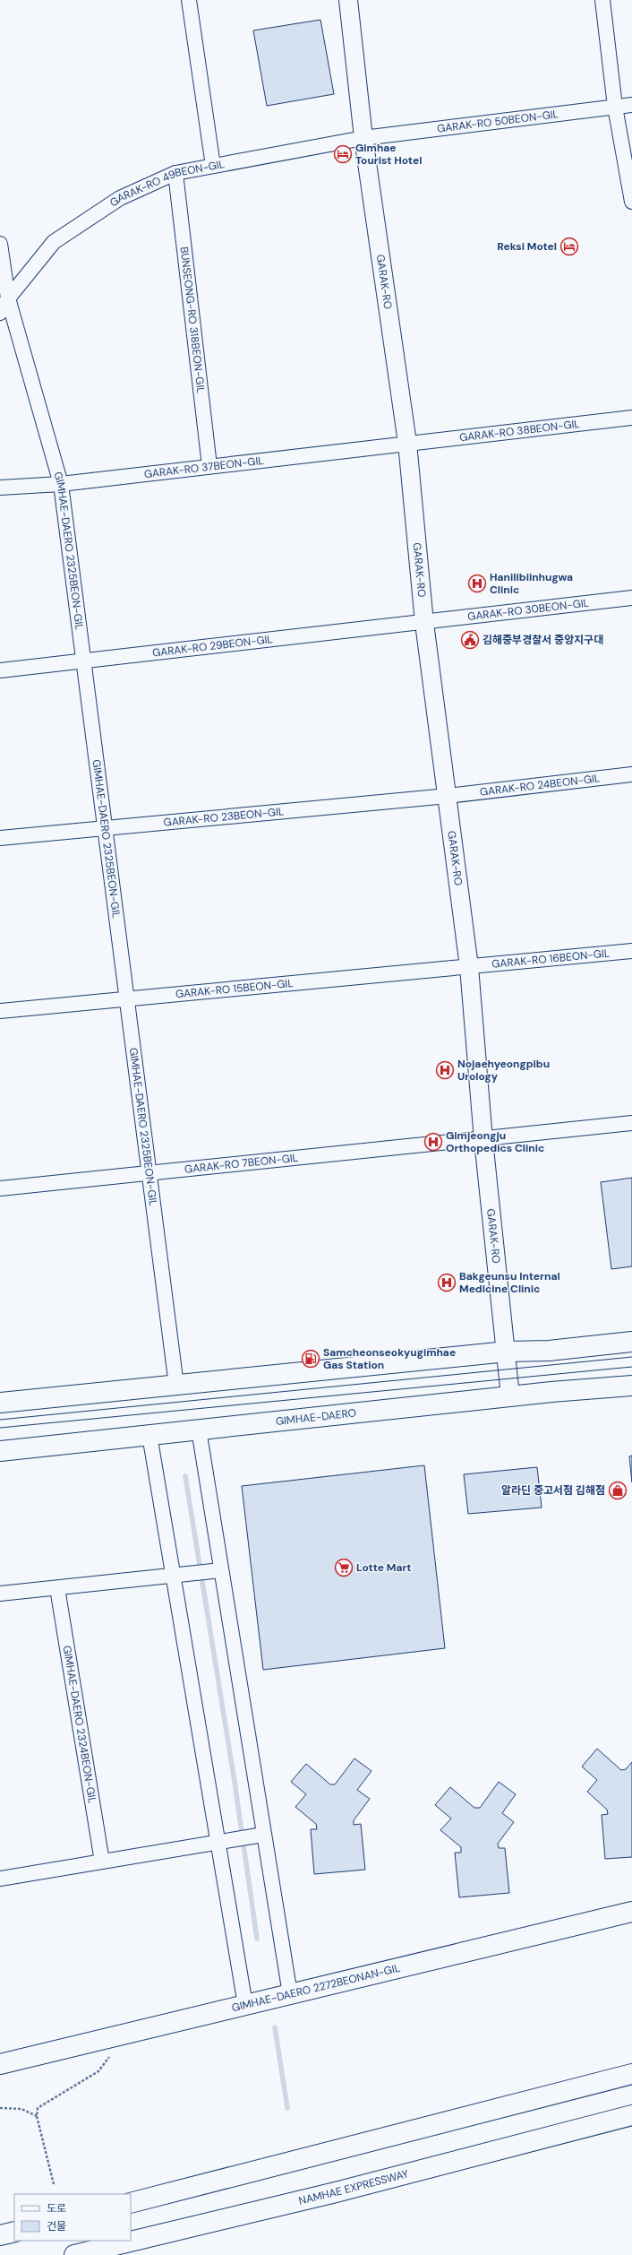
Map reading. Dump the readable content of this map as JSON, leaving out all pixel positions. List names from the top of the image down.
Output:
{
  "streets": {
    "main road": ["GIMHAE-DAERO", "GIMHAE-DAERO 2272BEONAN-GIL", "NAMHAE EXPRESSWAY"],
    "street": [
      "GARAK-RO 50BEON-GIL",
      "GARAK-RO 49BEON-GIL",
      "GARAK-RO",
      "BUNSEONG-RO 318BEON-GIL",
      "GARAK-RO 38BEON-GIL",
      "GARAK-RO 37BEON-GIL",
      "GIMHAE-DAERO 2325BEON-GIL",
      "GARAK-RO 30BEON-GIL",
      "GARAK-RO 29BEON-GIL",
      "GARAK-RO 24BEON-GIL",
      "GARAK-RO 23BEON-GIL",
      "GARAK-RO 16BEON-GIL",
      "GARAK-RO 15BEON-GIL",
      "GARAK-RO 7BEON-GIL",
      "GIMHAE-DAERO 2324BEON-GIL"
    ]
  },
  "crossings": [
    ["GARAK-RO 50BEON-GIL", "GARAK-RO 49BEON-GIL"],
    ["GARAK-RO 50BEON-GIL", "GARAK-RO"],
    ["GARAK-RO 49BEON-GIL", "GARAK-RO"],
    ["GARAK-RO 49BEON-GIL", "BUNSEONG-RO 318BEON-GIL"],
    ["GARAK-RO 49BEON-GIL", "GIMHAE-DAERO 2325BEON-GIL"],
    ["GARAK-RO", "GARAK-RO 38BEON-GIL"],
    ["GARAK-RO", "GARAK-RO 37BEON-GIL"],
    ["GARAK-RO", "GARAK-RO 30BEON-GIL"],
    ["GARAK-RO", "GARAK-RO 29BEON-GIL"],
    ["GARAK-RO", "GARAK-RO 24BEON-GIL"],
    ["GARAK-RO", "GARAK-RO 23BEON-GIL"],
    ["GARAK-RO", "GARAK-RO 16BEON-GIL"],
    ["GARAK-RO", "GARAK-RO 15BEON-GIL"],
    ["GARAK-RO", "GARAK-RO 7BEON-GIL"],
    ["GARAK-RO", "GIMHAE-DAERO"],
    ["BUNSEONG-RO 318BEON-GIL", "GARAK-RO 37BEON-GIL"],
    ["GARAK-RO 38BEON-GIL", "GARAK-RO 37BEON-GIL"],
    ["GARAK-RO 37BEON-GIL", "GIMHAE-DAERO 2325BEON-GIL"],
    ["GIMHAE-DAERO 2325BEON-GIL", "GARAK-RO 29BEON-GIL"],
    ["GIMHAE-DAERO 2325BEON-GIL", "GARAK-RO 23BEON-GIL"],
    ["GIMHAE-DAERO 2325BEON-GIL", "GARAK-RO 15BEON-GIL"],
    ["GIMHAE-DAERO 2325BEON-GIL", "GARAK-RO 7BEON-GIL"],
    ["GARAK-RO 30BEON-GIL", "GARAK-RO 29BEON-GIL"],
    ["GARAK-RO 24BEON-GIL", "GARAK-RO 23BEON-GIL"],
    ["GARAK-RO 16BEON-GIL", "GARAK-RO 15BEON-GIL"]
  ],
  "places": {
    "hotel": ["Gimhae Tourist Hotel", "Reksi Motel"],
    "hospital": [
      "Hanilibiinhugwa Clinic",
      "Nojaehyeongpibu Urology",
      "Gimjeongju Orthopedics Clinic",
      "Bakgeunsu Internal Medicine Clinic"
    ],
    "public building": ["김해중부경찰서 중앙지구대"],
    "fuel station": ["Samcheonseokyugimhae Gas Station"],
    "shop": ["알라딘 중고서점 김해점"],
    "supermarket": ["Lotte Mart"]
  },
  "legend": ["도로", "건물"]
}
